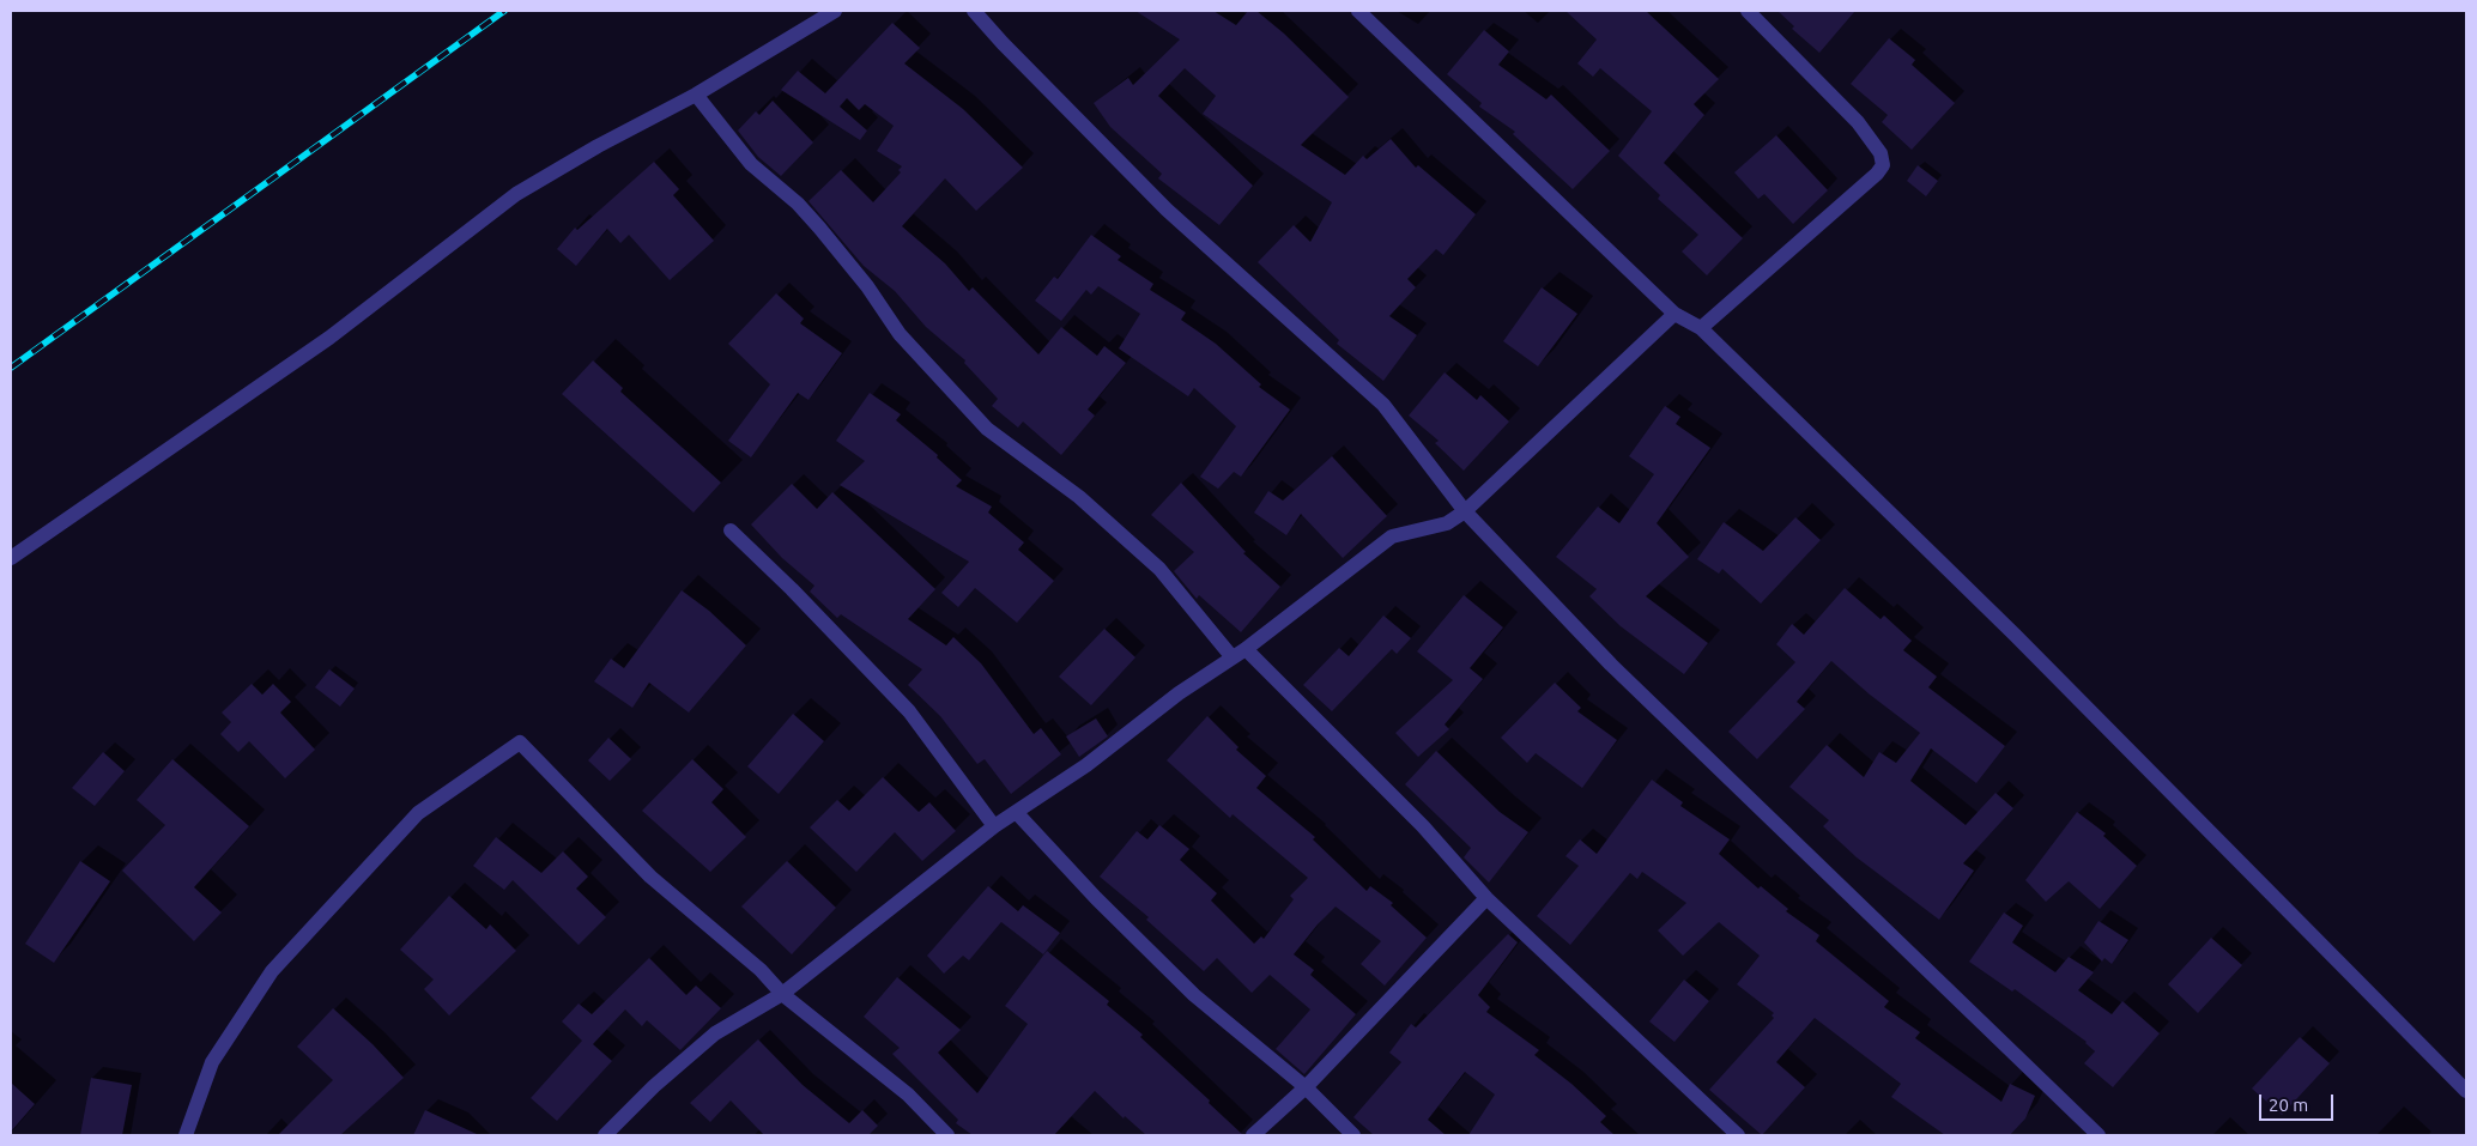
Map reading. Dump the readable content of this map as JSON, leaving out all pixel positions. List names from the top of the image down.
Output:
{
  "scale_bar": "20 m"
}
